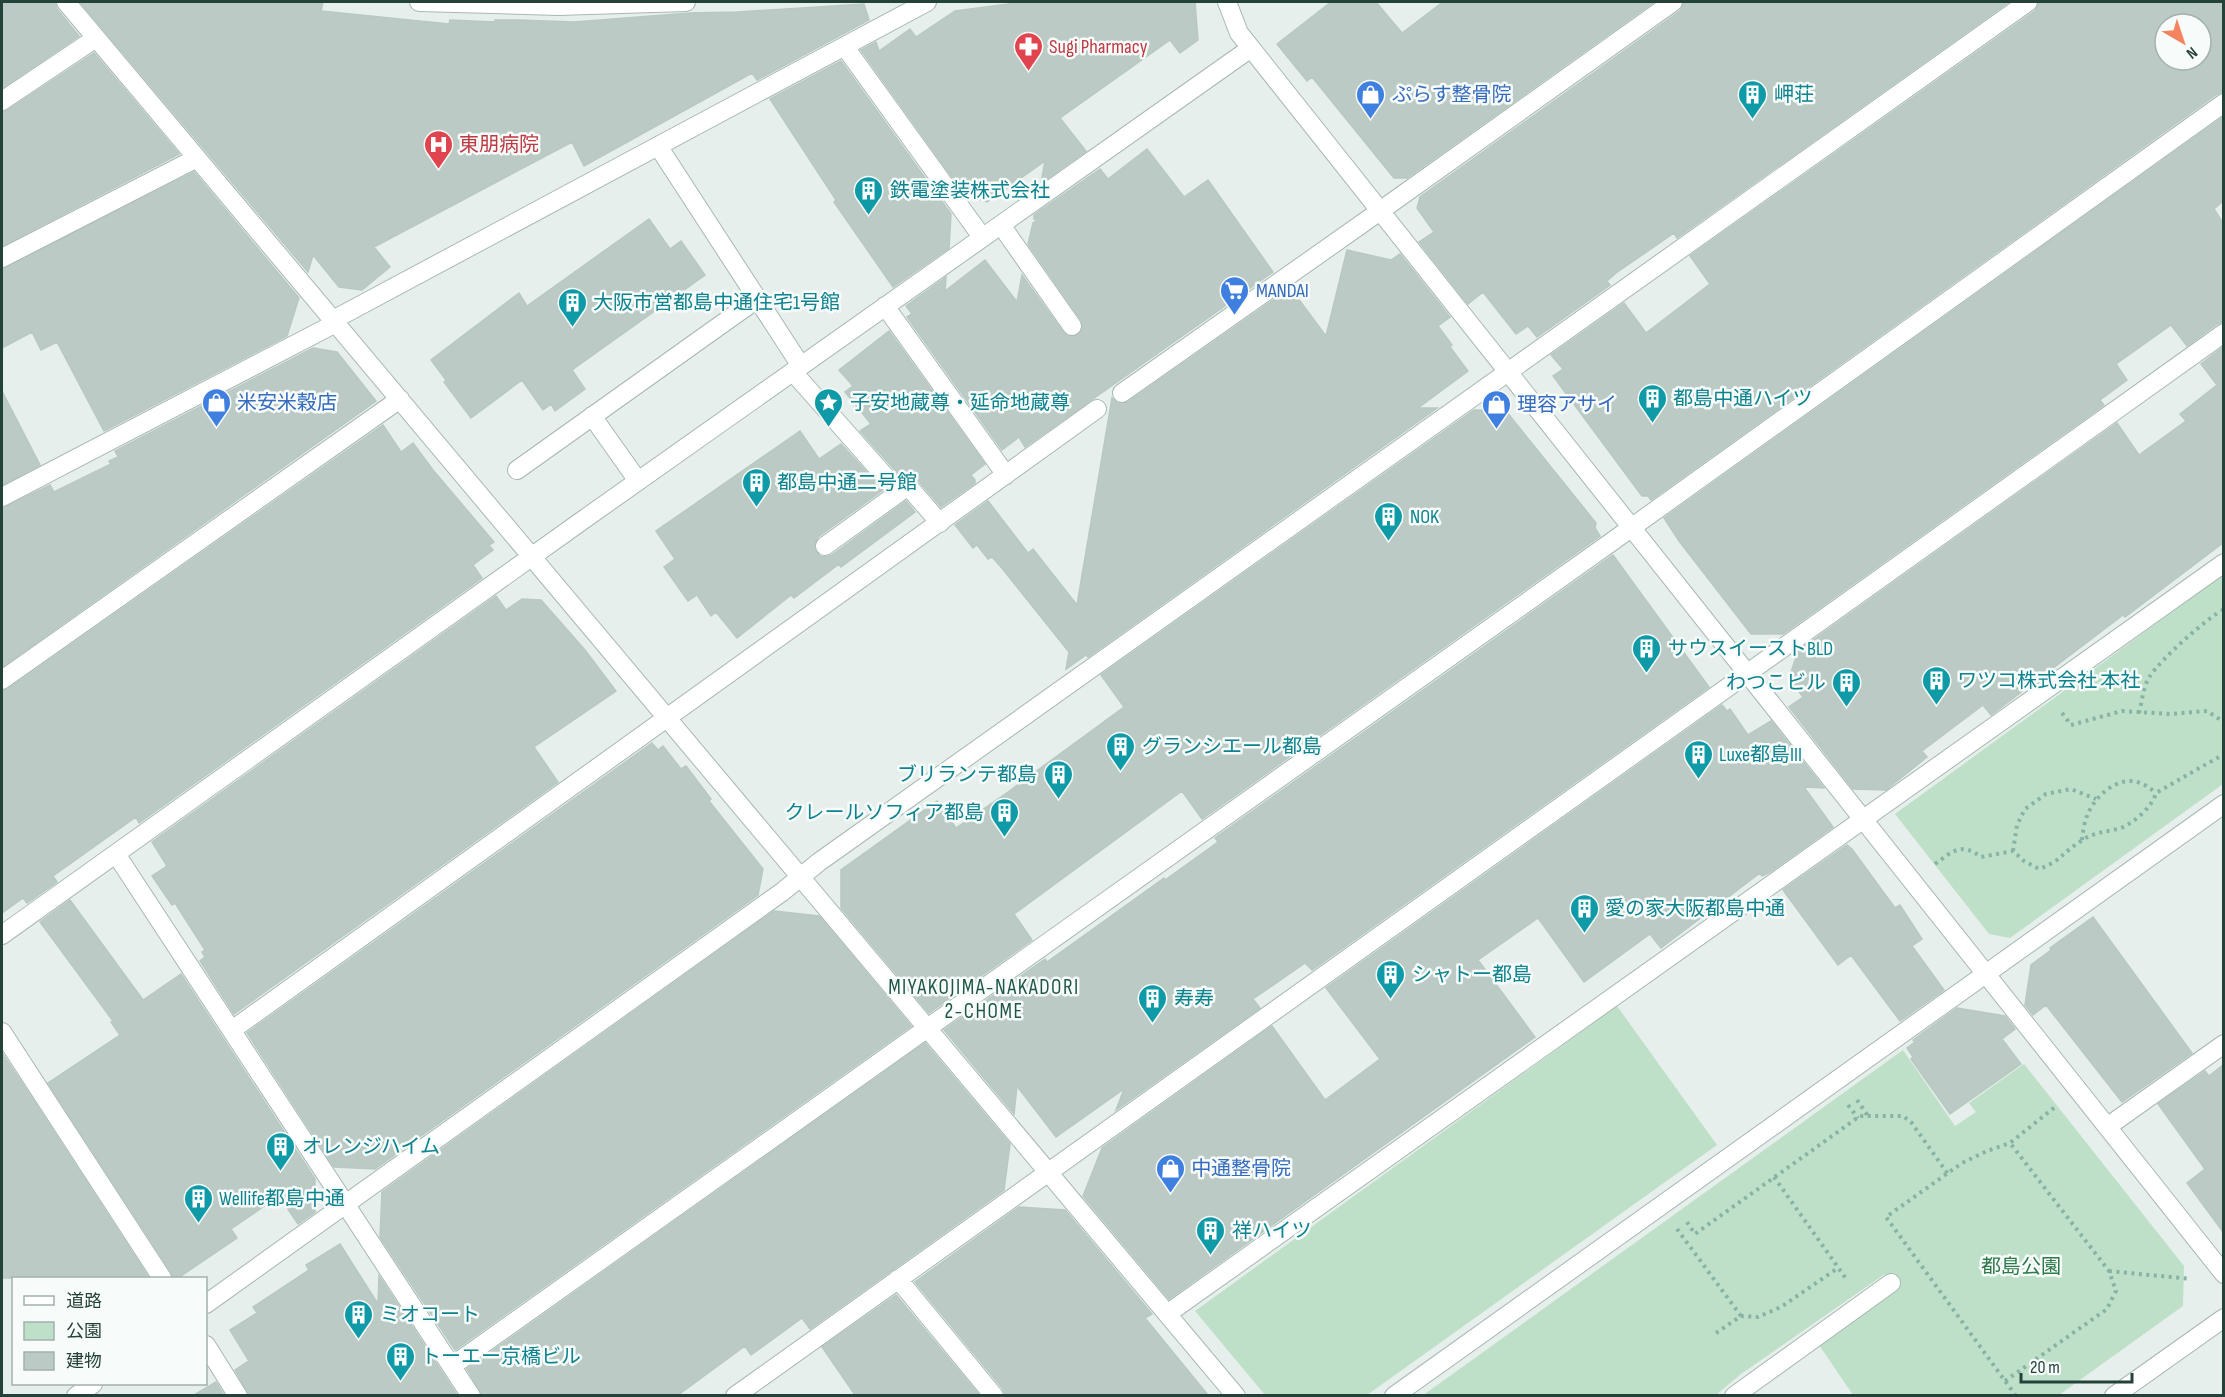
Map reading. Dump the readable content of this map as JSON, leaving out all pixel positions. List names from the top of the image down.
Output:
{
  "districts": ["MIYAKOJIMA-NAKADORI 2-CHOME"],
  "parks": ["都島公園"],
  "places": {
    "pharmacy": ["Sugi Pharmacy"],
    "shop": [
      "ぷらす整骨院",
      "米安米穀店",
      "理容アサイ",
      "中通整骨院"
    ],
    "building": [
      "岬荘",
      "鉄電塗装株式会社",
      "大阪市営都島中通住宅1号館",
      "都島中通ハイツ",
      "都島中通二号館",
      "NOK",
      "サウスイーストBLD",
      "ワツコ株式会社 本社",
      "わつこビル",
      "グランシエール都島",
      "Luxe都島III",
      "ブリランテ都島",
      "クレールソフィア都島",
      "愛の家大阪都島中通",
      "シャトー都島",
      "寿寿",
      "オレンジハイム",
      "Wellife都島中通",
      "祥ハイツ",
      "ミオコート",
      "トーエー京橋ビル"
    ],
    "hospital": ["東朋病院"],
    "supermarket": ["MANDAI"],
    "place": ["子安地蔵尊・延命地蔵尊"]
  },
  "legend": ["道路", "公園", "建物"],
  "scale_bar": "20 m",
  "north": "bottom right"
}
